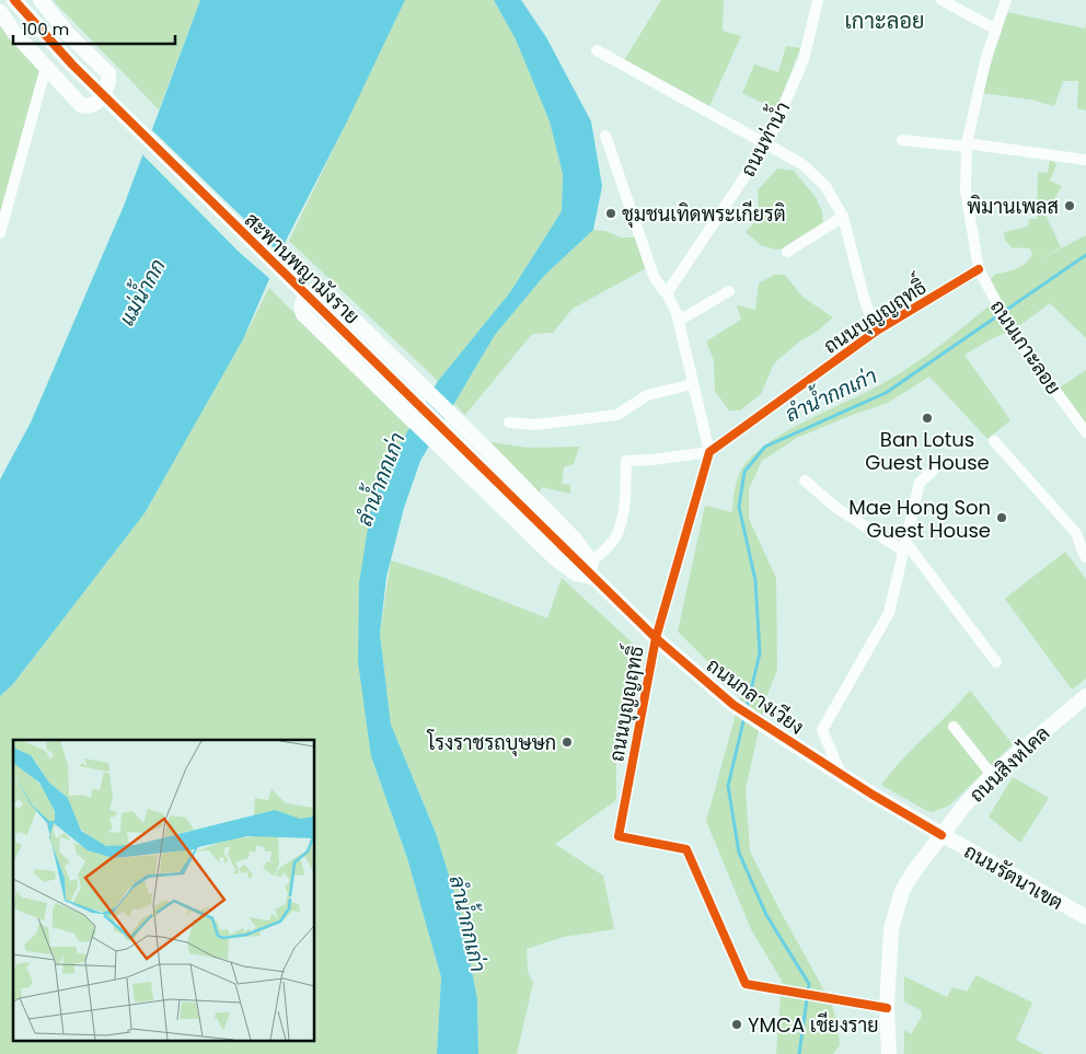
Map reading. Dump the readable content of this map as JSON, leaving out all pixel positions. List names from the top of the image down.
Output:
{
  "streets": {
    "main road": [
      "สะพานพญามังราย",
      "ถนนกลางเวียง",
      "ถนนสิงหไคล",
      "ถนนรัตนาเขต"
    ],
    "street": ["ถนนท่าน้ำ", "ถนนบุญญฤทธิ์", "ถนนเกาะลอย"]
  },
  "crossings": [
    ["สะพานพญามังราย", "ถนนกลางเวียง"],
    ["ถนนบุญญฤทธิ์", "ถนนเกาะลอย"],
    ["ถนนบุญญฤทธิ์", "ถนนกลางเวียง"],
    ["ถนนบุญญฤทธิ์", "ถนนสิงหไคล"],
    ["ถนนกลางเวียง", "ถนนสิงหไคล"],
    ["ถนนกลางเวียง", "ถนนรัตนาเขต"],
    ["ถนนสิงหไคล", "ถนนรัตนาเขต"]
  ],
  "districts": ["เกาะลอย"],
  "water": ["แม่น้ำกก", "ลำน้ำกกเก่า"],
  "places": [
    "พิมานเพลส",
    "ชุมชนเทิดพระเกียรติ",
    "Ban Lotus Guest House",
    "Mae Hong Son Guest House",
    "โรงราชรถบุษษก",
    "YMCA เชียงราย"
  ],
  "scale_bar": "100 m"
}
